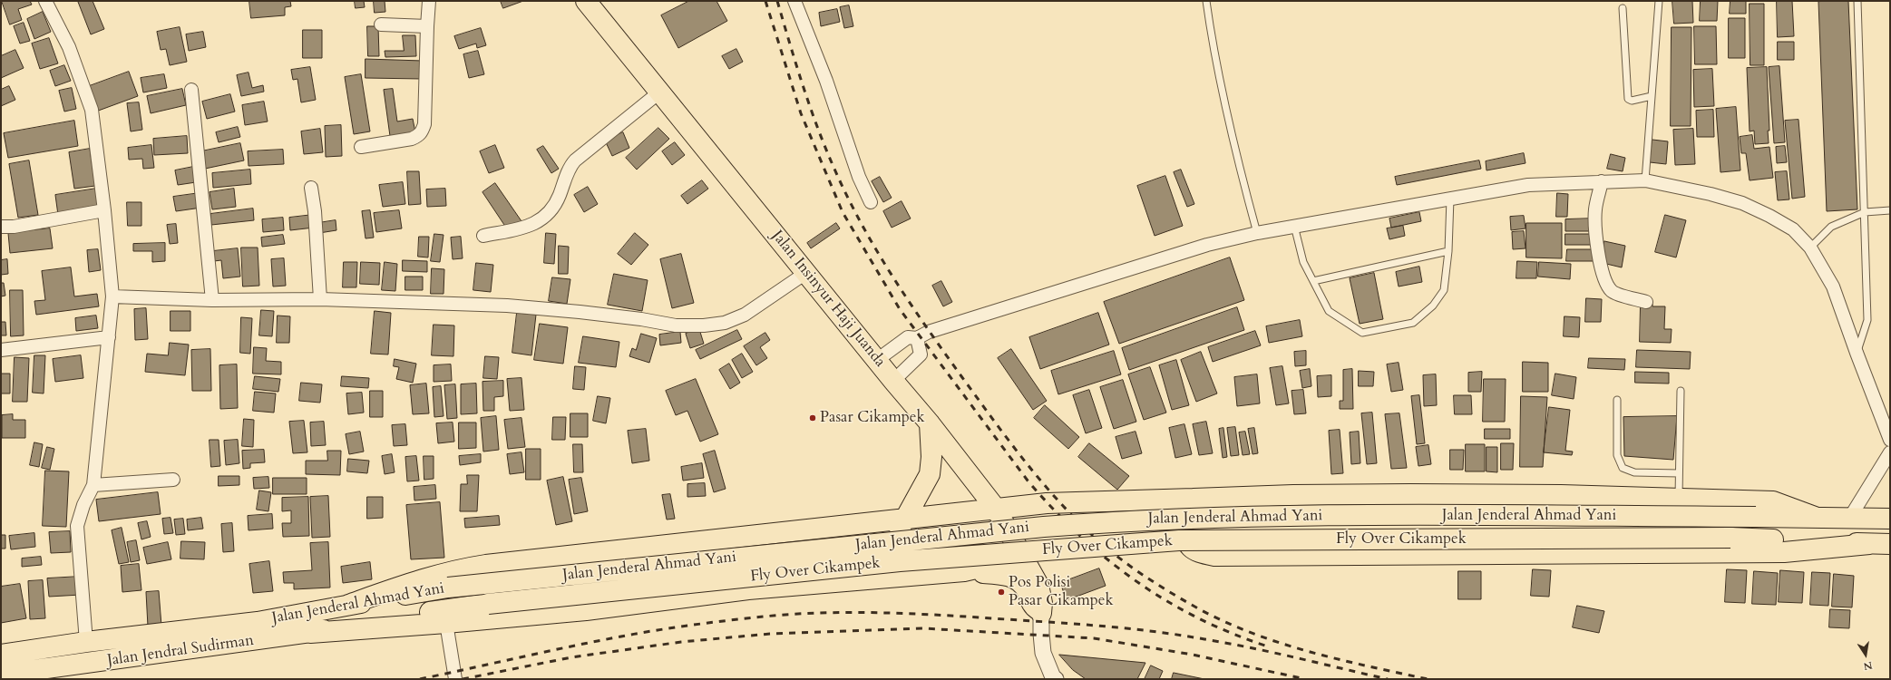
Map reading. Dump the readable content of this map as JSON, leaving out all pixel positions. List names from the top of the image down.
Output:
{
  "streets": {
    "highway": [
      "Jalan Insinyur Haji Juanda",
      "Jalan Jenderal Ahmad Yani",
      "Fly Over Cikampek",
      "Jalan Jendral Sudirman"
    ]
  },
  "crossings": [
    ["Fly Over Cikampek", "Jalan Jendral Sudirman"]
  ],
  "places": ["Pasar Cikampek", "Pos Polisi Pasar Cikampek"],
  "north": "bottom"
}
